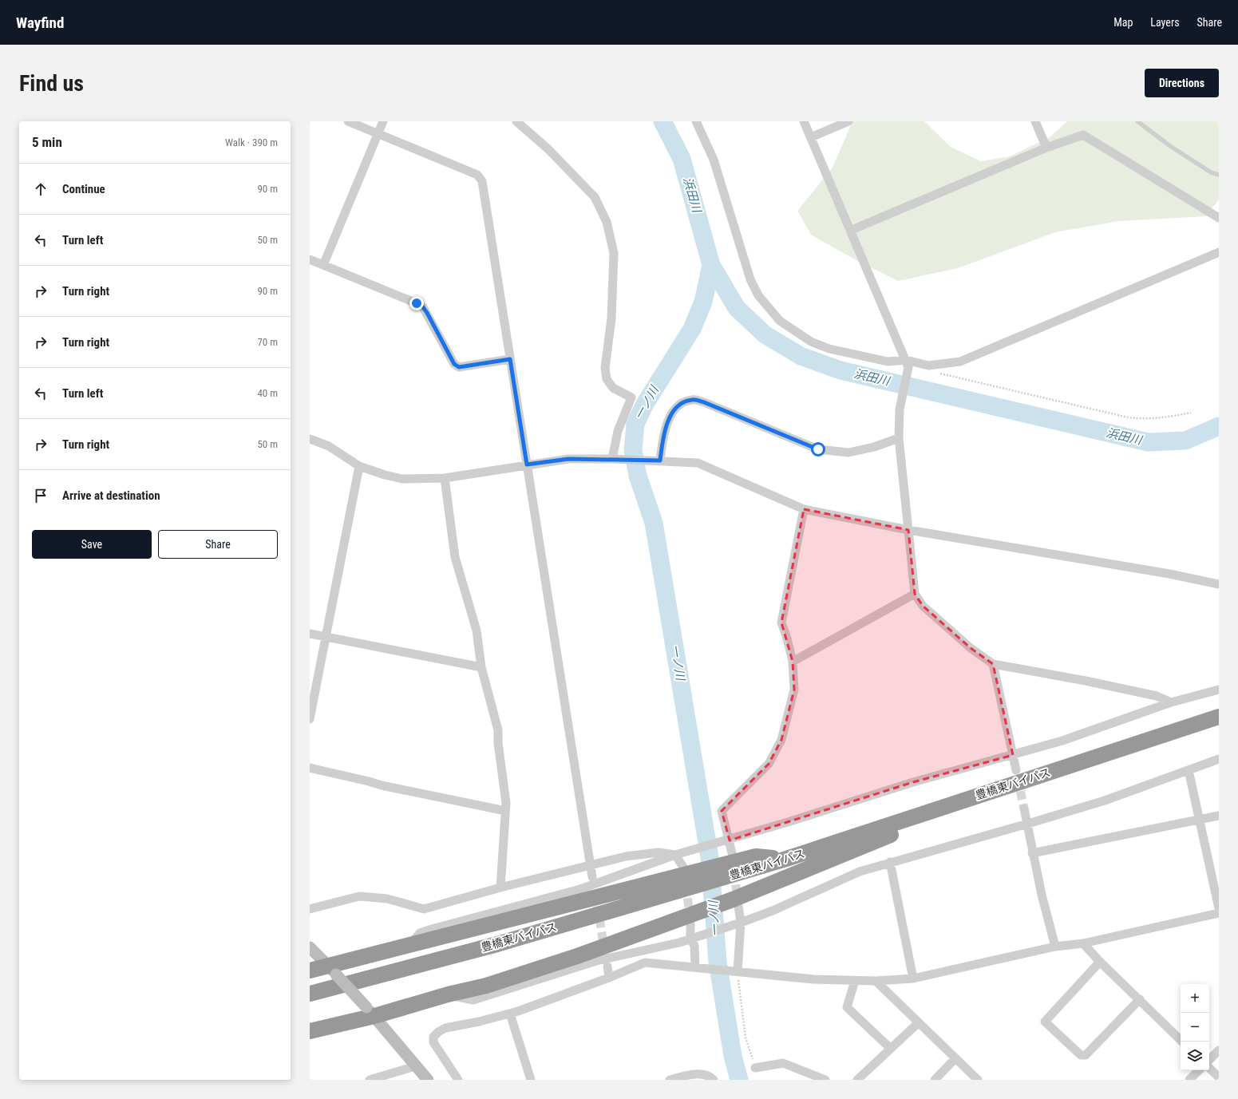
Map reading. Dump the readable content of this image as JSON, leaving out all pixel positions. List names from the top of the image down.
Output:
{
  "streets": {
    "highway": ["豊橋東バイパス"]
  },
  "water": ["浜田川", "一ノ川"],
  "page": {
    "header": "Wayfind",
    "nav": ["Map", "Layers", "Share"],
    "buttons": [
      "Directions",
      ["Save", "Share"]
    ],
    "title": "Find us",
    "heading": ["5 min", "Walk · 390 m"],
    "list": [
      ["Continue", "90 m"],
      ["Turn left", "50 m"],
      ["Turn right", "90 m"],
      ["Turn right", "70 m"],
      ["Turn left", "40 m"],
      ["Turn right", "50 m"],
      "Arrive at destination"
    ],
    "map_buttons": ["+", "−"]
  }
}
